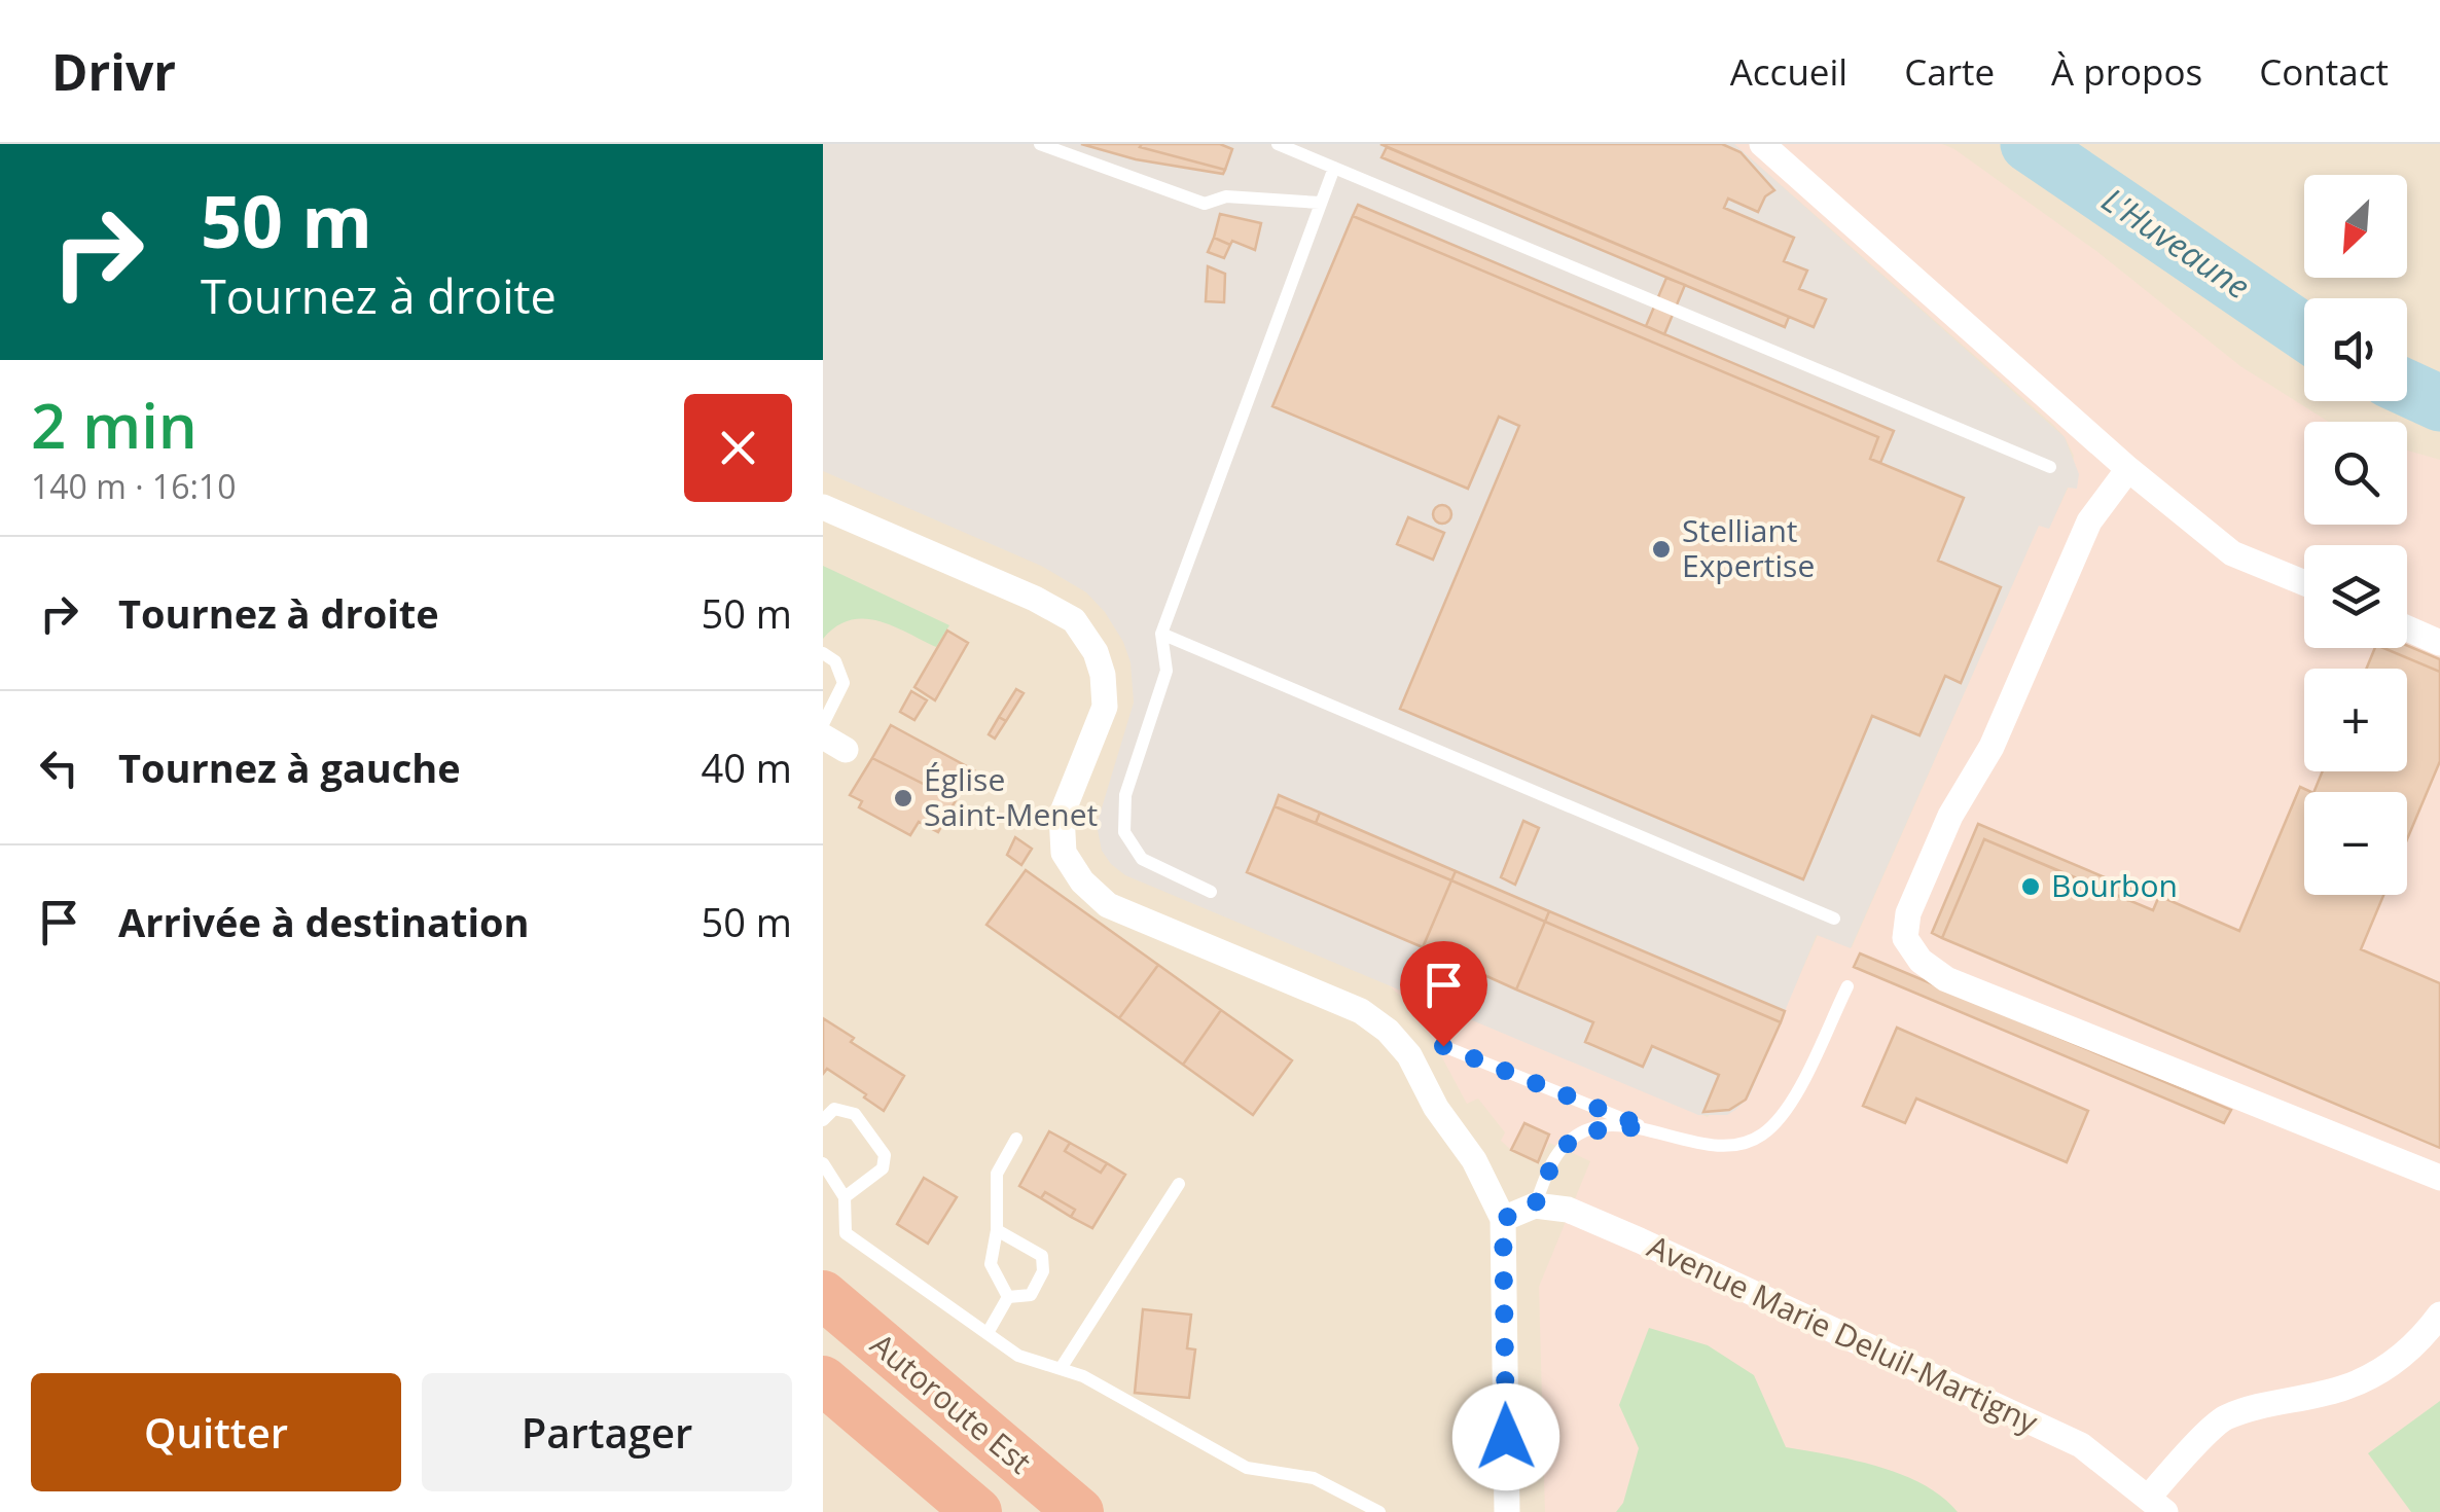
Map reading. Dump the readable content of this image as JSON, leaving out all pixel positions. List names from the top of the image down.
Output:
{
  "streets": {
    "highway": ["Autoroute Est"],
    "street": ["Avenue Marie Deluil-Martigny"]
  },
  "water": ["L'Huveaune"],
  "places": ["Stelliant Expertise", "Église Saint-Menet", "Bourbon"],
  "north": "bottom left",
  "page": {
    "header": "Drivr",
    "nav": [
      "Accueil",
      "Carte",
      "À propos",
      "Contact"
    ],
    "turn": ["50 m", "Tournez à droite"],
    "map_buttons": ["+", "−"],
    "heading": ["2 min", "140 m · 16:10"],
    "list": [
      {
        "name": "Tournez à droite",
        "value": "50 m"
      },
      {
        "name": "Tournez à gauche",
        "value": "40 m"
      },
      {
        "name": "Arrivée à destination",
        "value": "50 m"
      }
    ],
    "buttons": ["Quitter", "Partager"]
  }
}
